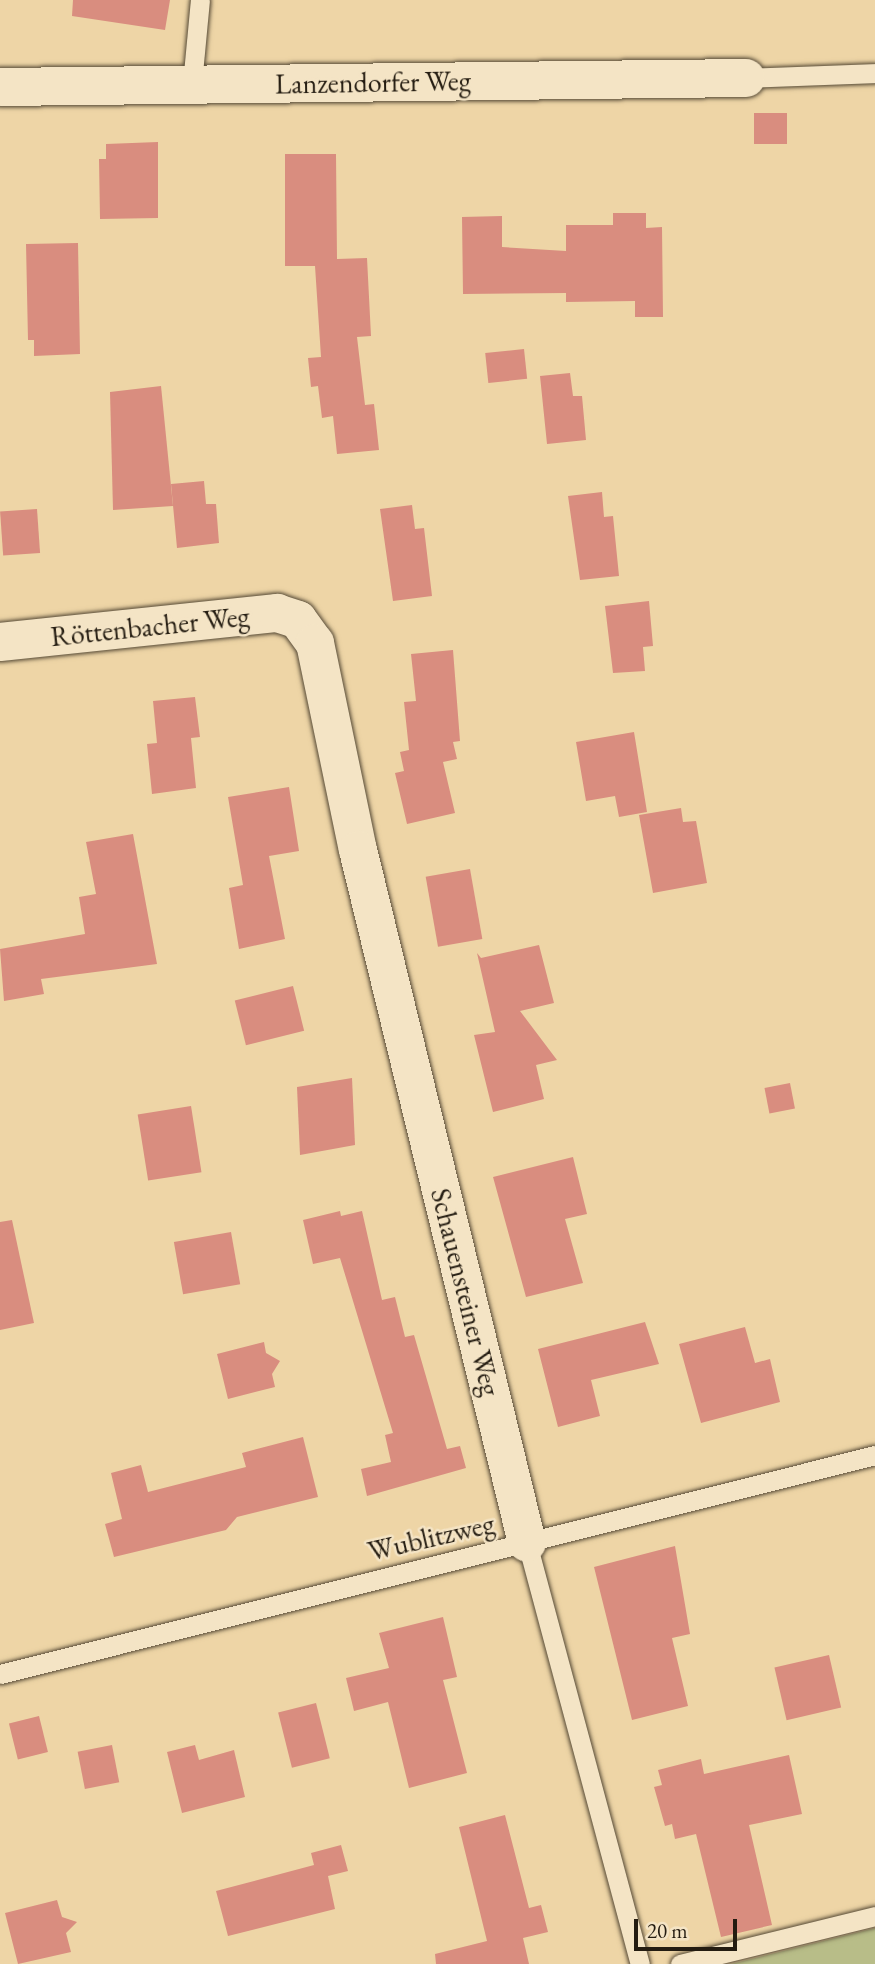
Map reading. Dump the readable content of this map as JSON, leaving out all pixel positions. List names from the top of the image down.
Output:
{
  "streets": {
    "street": ["Lanzendorfer Weg", "Röttenbacher Weg", "Schauensteiner Weg"],
    "lane": ["Wublitzweg"]
  },
  "crossings": [
    ["Röttenbacher Weg", "Schauensteiner Weg"],
    ["Schauensteiner Weg", "Wublitzweg"]
  ],
  "scale_bar": "20 m"
}
